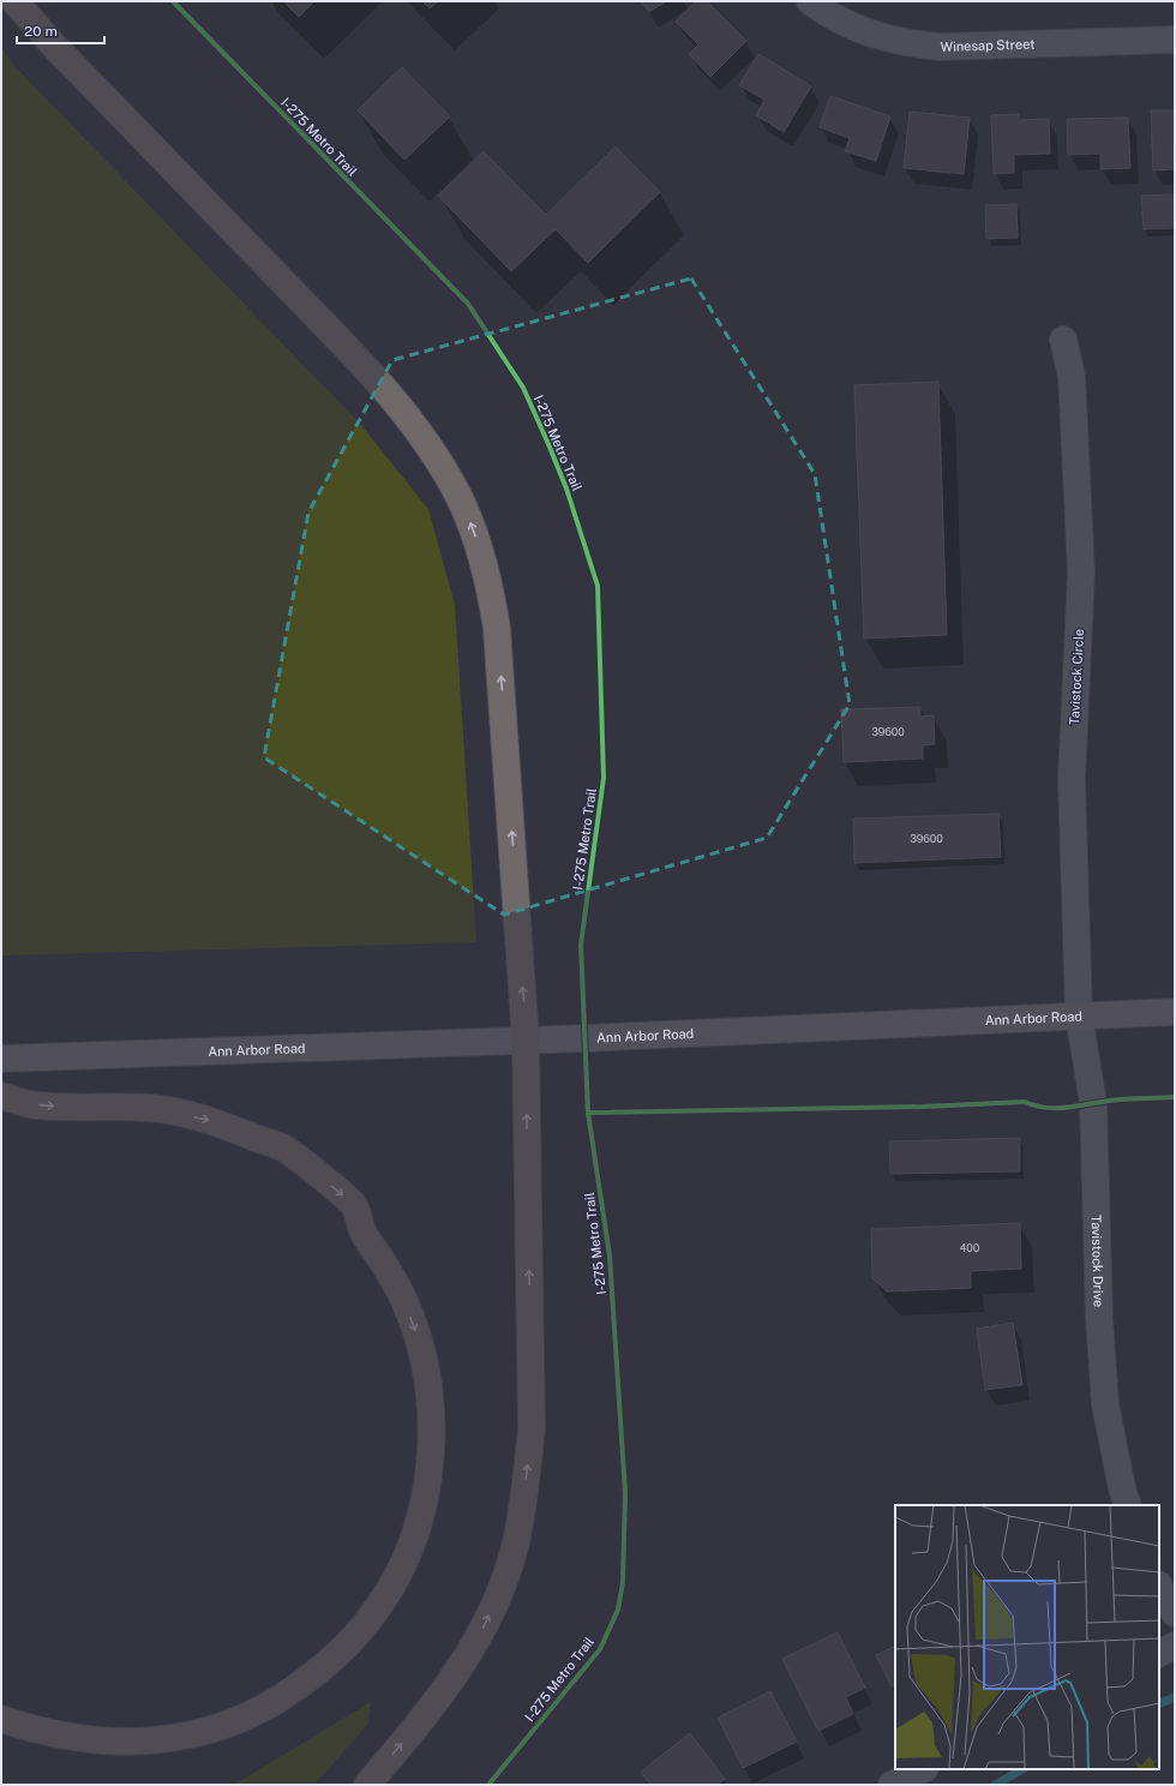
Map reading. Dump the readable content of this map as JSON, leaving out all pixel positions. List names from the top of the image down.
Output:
{
  "streets": {
    "main road": ["Ann Arbor Road"],
    "street": ["Winesap Street", "Tavistock Circle", "Tavistock Drive"],
    "cycle path": ["I-275 Metro Trail"]
  },
  "crossings": [
    ["Tavistock Circle", "Ann Arbor Road"],
    ["Tavistock Circle", "Tavistock Drive"],
    ["Ann Arbor Road", "Tavistock Drive"]
  ],
  "house_numbers": ["39600", "39600", "400"],
  "scale_bar": "20 m"
}
